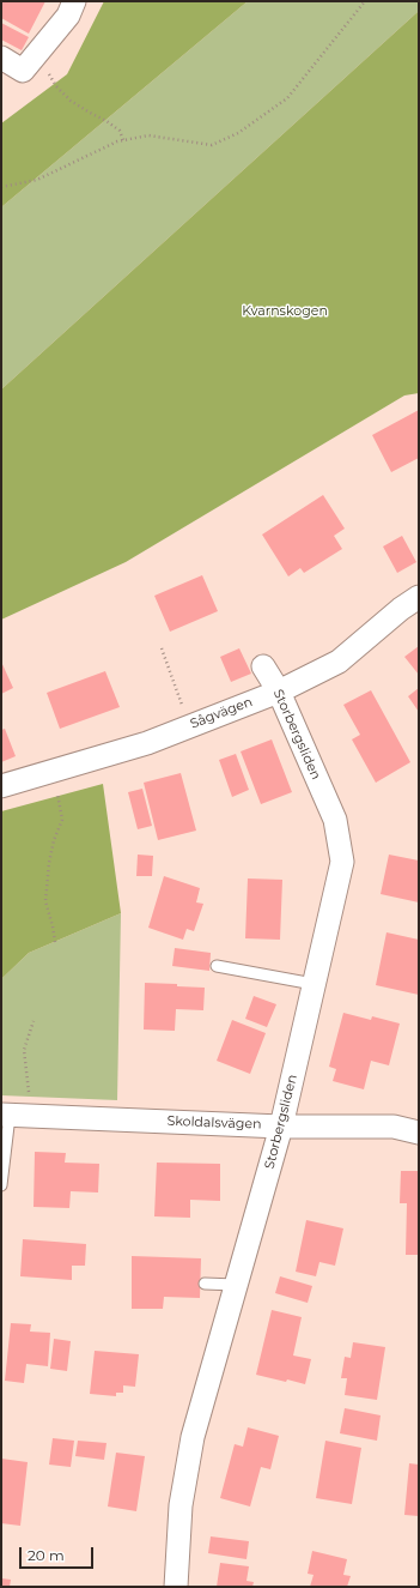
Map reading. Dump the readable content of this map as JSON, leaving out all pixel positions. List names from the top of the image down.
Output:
{
  "streets": {
    "street": ["Sågvägen", "Storbergsliden", "Skoldalsvägen"]
  },
  "crossings": [
    ["Sågvägen", "Storbergsliden"],
    ["Storbergsliden", "Skoldalsvägen"]
  ],
  "parks": ["Kvarnskogen"],
  "scale_bar": "20 m"
}
